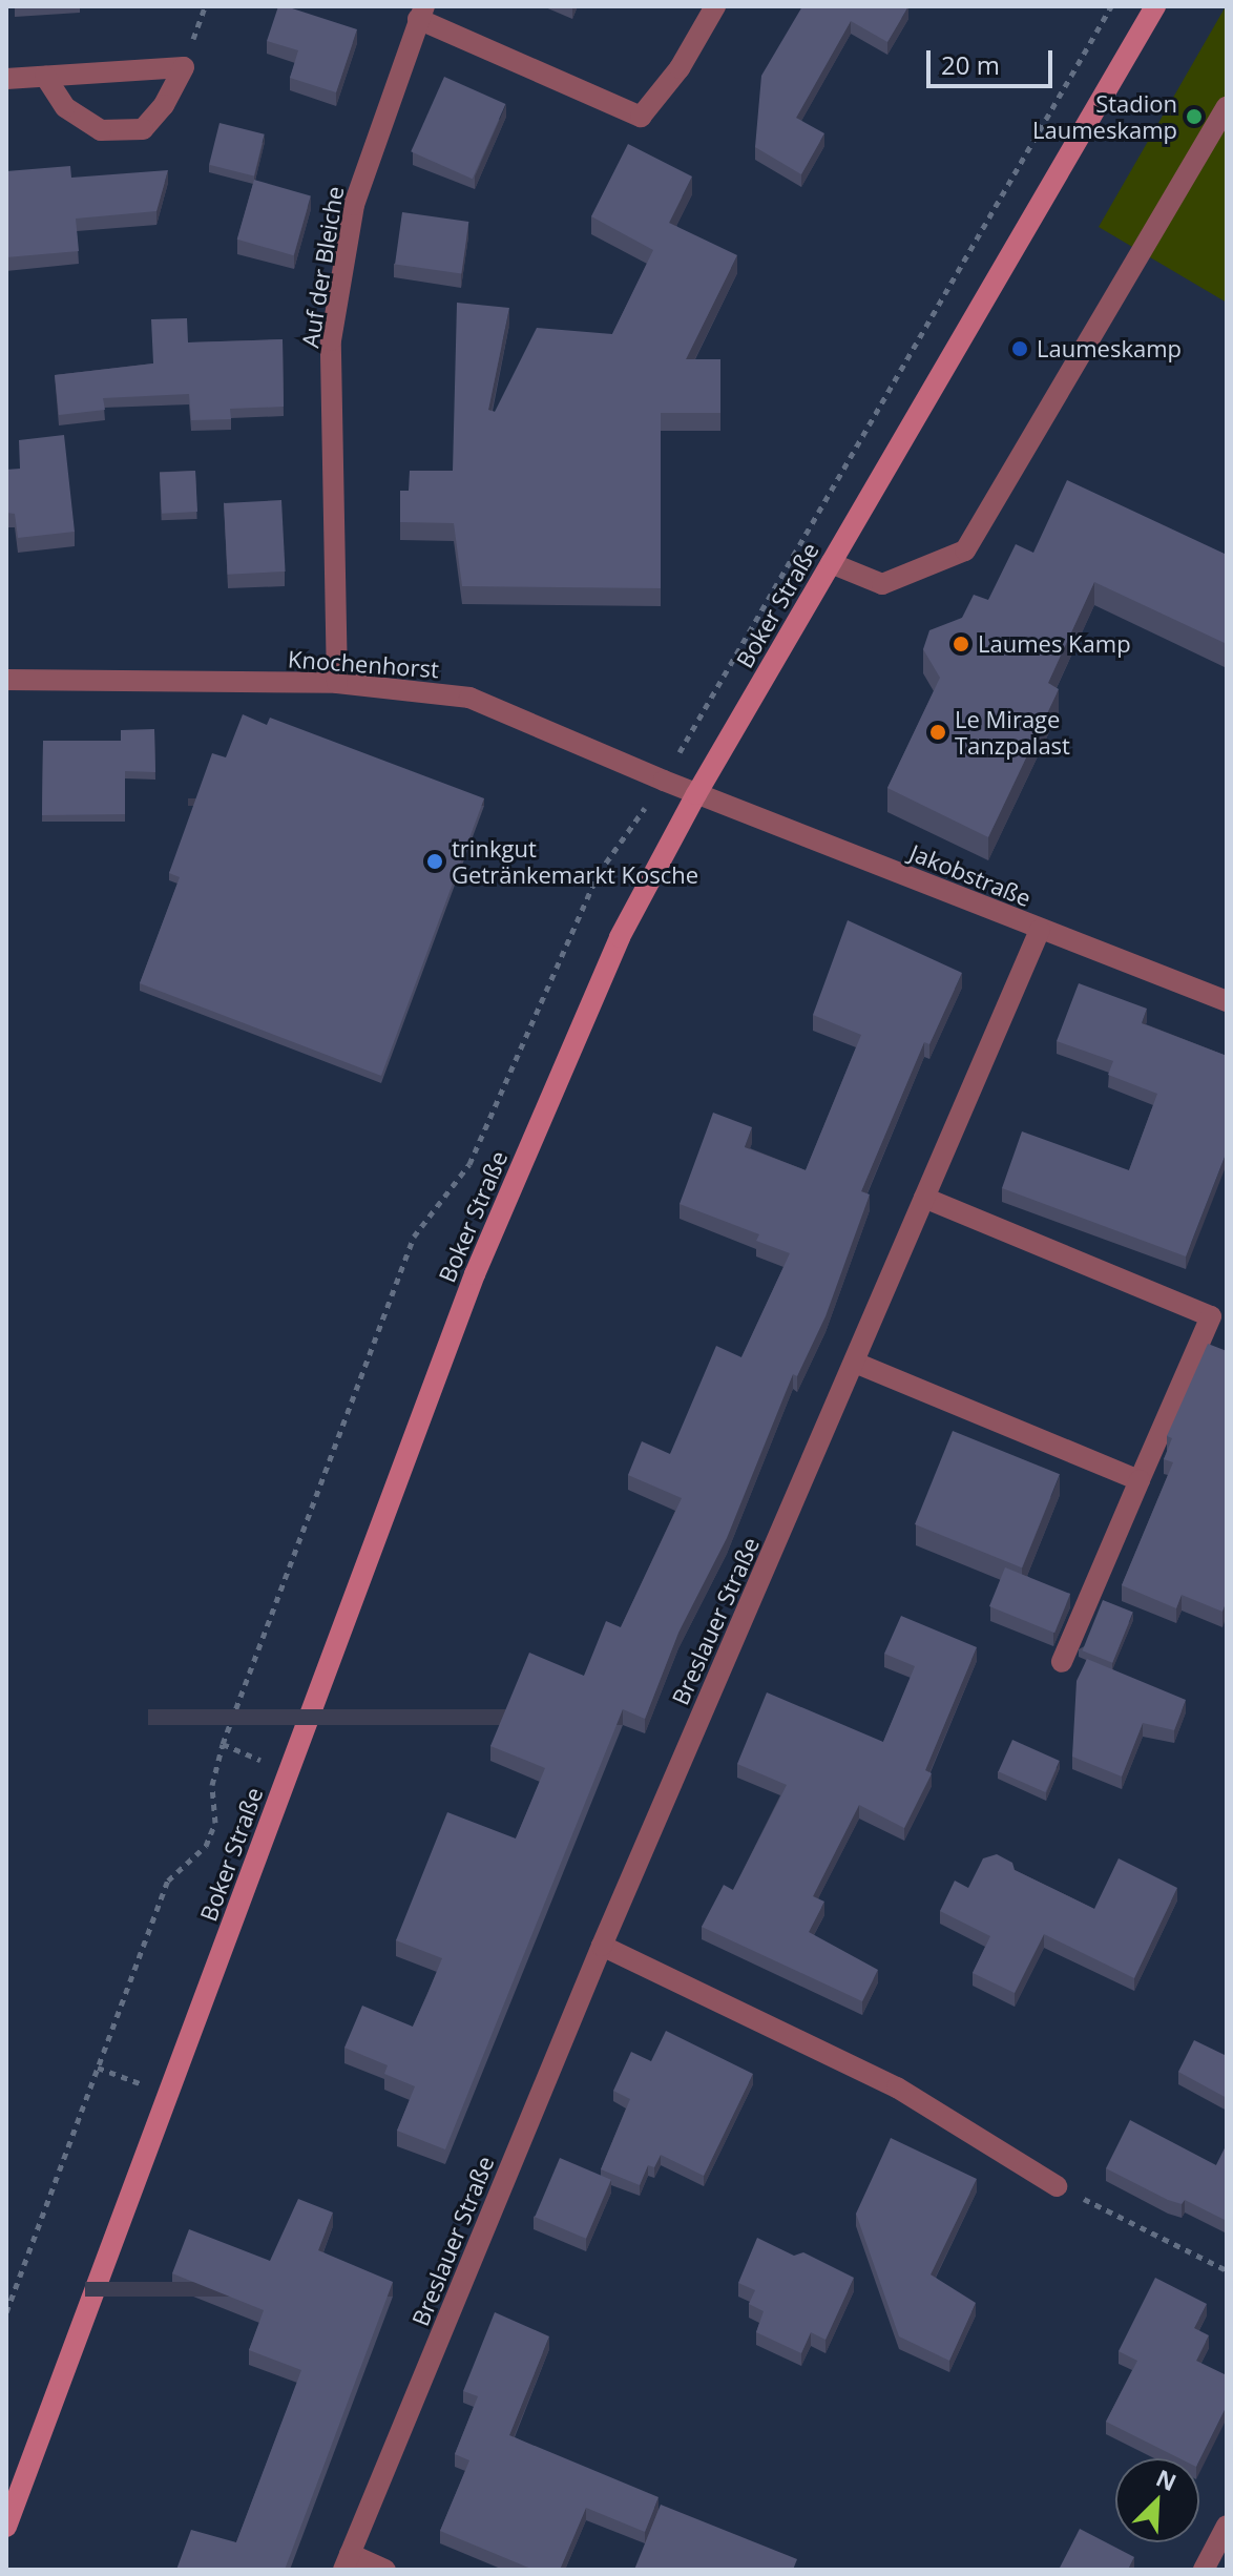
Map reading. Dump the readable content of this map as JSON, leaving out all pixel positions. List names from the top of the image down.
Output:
{
  "streets": {
    "main road": ["Boker Straße"],
    "street": [
      "Auf der Bleiche",
      "Knochenhorst",
      "Jakobstraße",
      "Breslauer Straße"
    ]
  },
  "crossings": [
    ["Auf der Bleiche", "Knochenhorst"],
    ["Boker Straße", "Knochenhorst"],
    ["Boker Straße", "Jakobstraße"],
    ["Knochenhorst", "Jakobstraße"],
    ["Jakobstraße", "Breslauer Straße"]
  ],
  "places": [
    "Stadion Laumeskamp",
    "Laumeskamp",
    "Laumes Kamp",
    "Le Mirage Tanzpalast",
    "trinkgut Getränkemarkt Kosche"
  ],
  "scale_bar": "20 m",
  "north": "top right"
}
